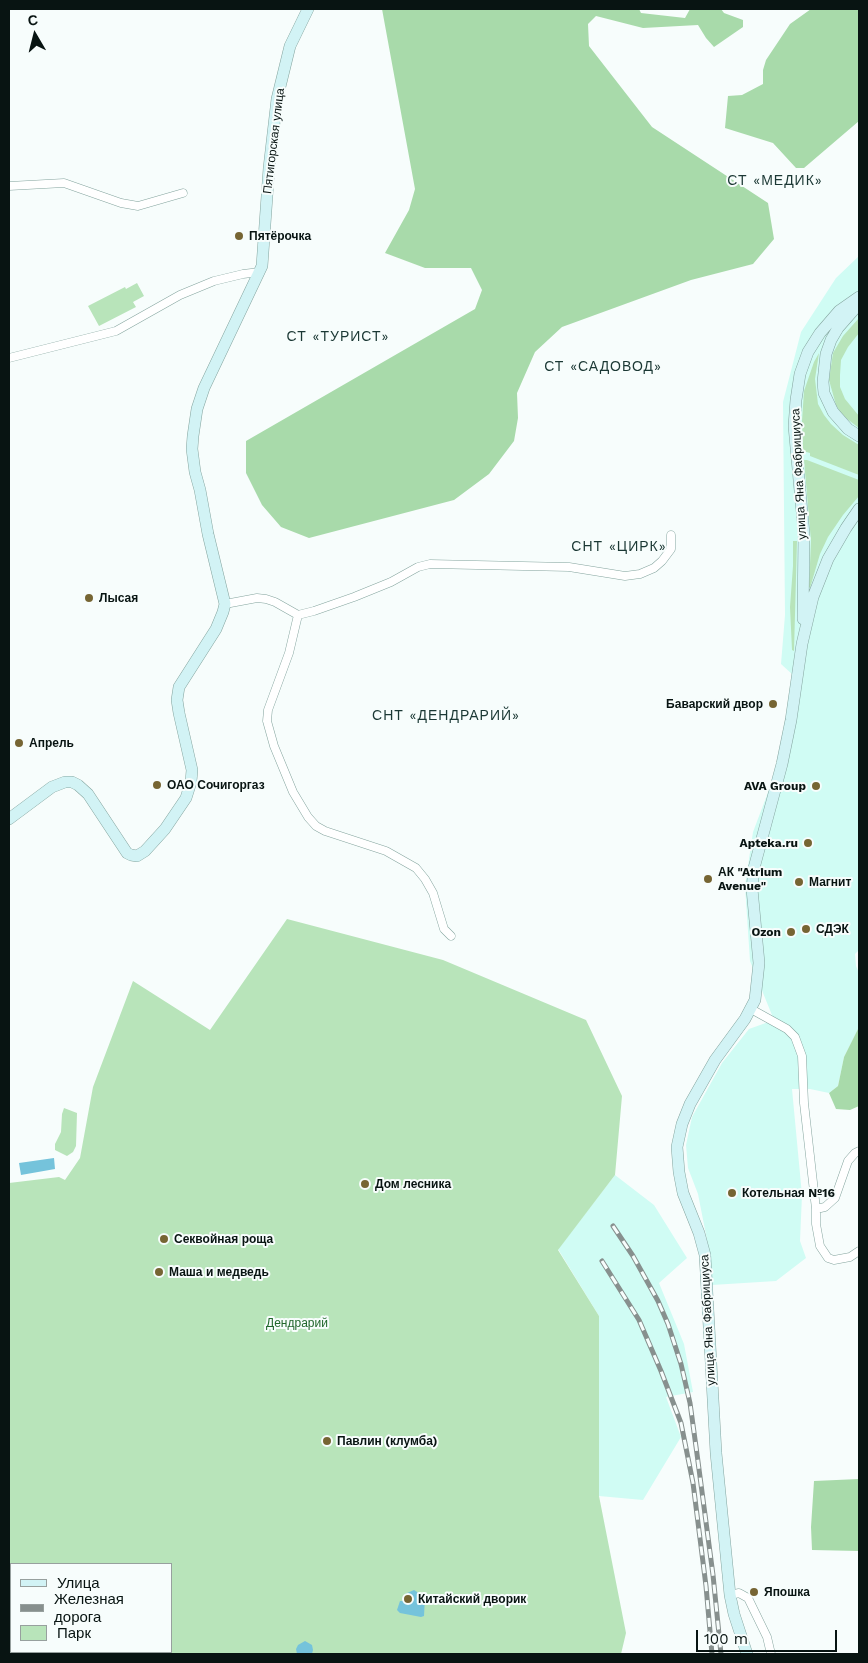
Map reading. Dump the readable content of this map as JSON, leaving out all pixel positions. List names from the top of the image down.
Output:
{
  "streets": {
    "main road": ["Пятигорская улица", "улица Яна Фабрициуса"]
  },
  "districts": [
    "СТ «МЕДИК»",
    "СТ «ТУРИСТ»",
    "СТ «САДОВОД»",
    "СНТ «ЦИРК»",
    "СНТ «ДЕНДРАРИЙ»"
  ],
  "parks": ["Дендрарий"],
  "places": [
    "Пятёрочка",
    "Лысая",
    "Баварский двор",
    "Апрель",
    "ОАО Сочигоргаз",
    "AVA Group",
    "Apteka.ru",
    "АК \"Atrium Avenue\"",
    "Магнит",
    "СДЭК",
    "Ozon",
    "Дом лесника",
    "Котельная №16",
    "Секвойная роща",
    "Маша и медведь",
    "Павлин (клумба)",
    "Япошка",
    "Китайский дворик"
  ],
  "legend": ["Улица", "Железная дорога", "Парк"],
  "scale_bar": "100 m",
  "north": "top"
}
